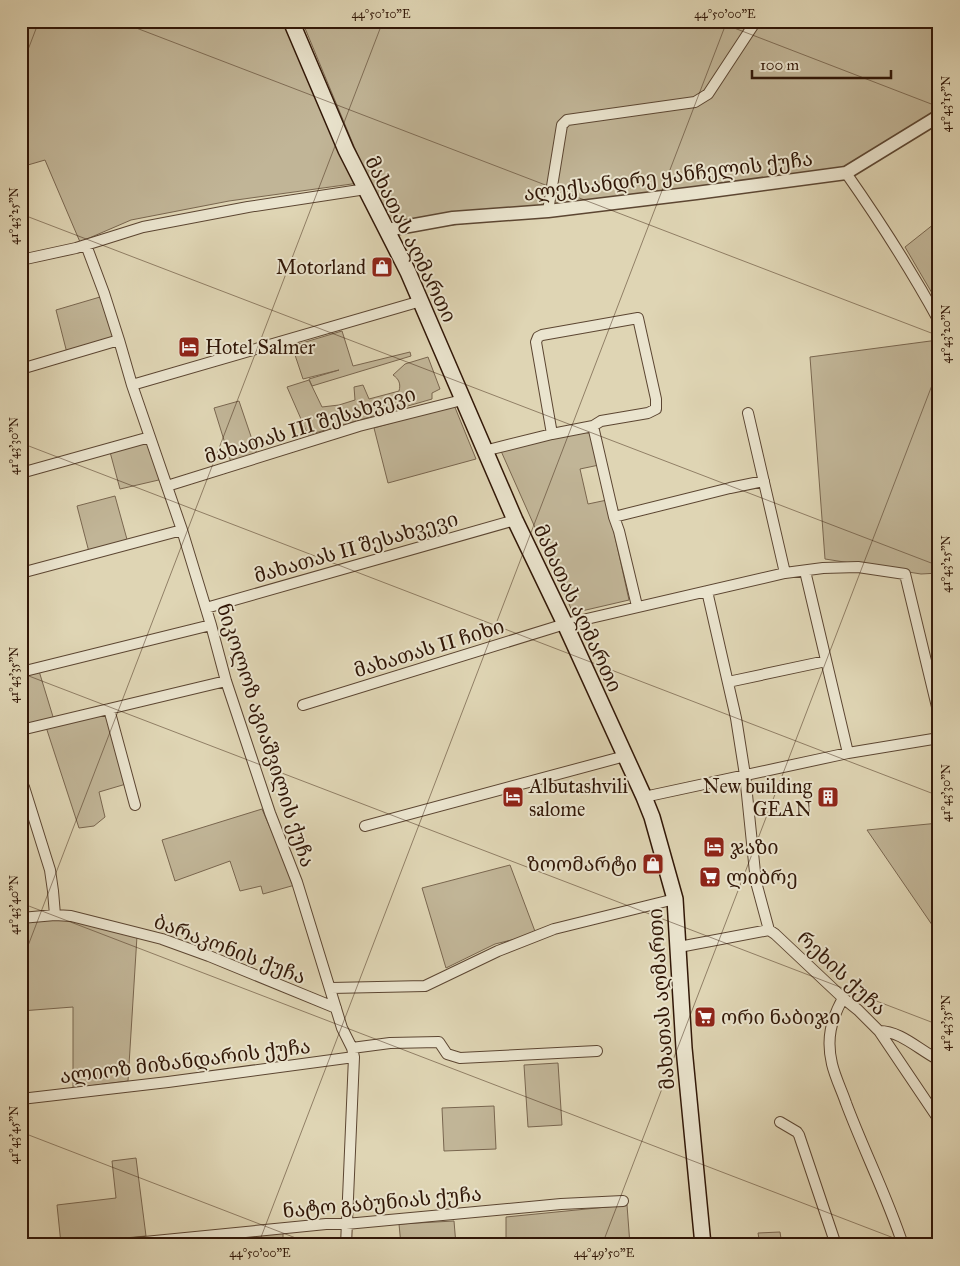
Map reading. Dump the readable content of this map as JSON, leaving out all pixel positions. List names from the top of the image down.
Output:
{
  "streets": {
    "main road": ["მახათას აღმართი"],
    "street": [
      "ალექსანდრე ყანჩელის ქუჩა",
      "მახათას III შესახვევი",
      "მახათას II შესახვევი",
      "მახათას II ჩიხი",
      "ნიკოლოზ აგიაშვილის ქუჩა",
      "ბარაკონის ქუჩა",
      "რეხის ქუჩა",
      "ალიოზ მიზანდარის ქუჩა",
      "ნატო გაბუნიას ქუჩა"
    ]
  },
  "crossings": [
    ["ალექსანდრე ყანჩელის ქუჩა", "მახათას აღმართი"],
    ["მახათას აღმართი", "მახათას III შესახვევი"],
    ["მახათას აღმართი", "მახათას II შესახვევი"],
    ["მახათას აღმართი", "მახათას II ჩიხი"],
    ["მახათას აღმართი", "რეხის ქუჩა"],
    ["მახათას III შესახვევი", "ნიკოლოზ აგიაშვილის ქუჩა"],
    ["მახათას II შესახვევი", "ნიკოლოზ აგიაშვილის ქუჩა"],
    ["ნიკოლოზ აგიაშვილის ქუჩა", "ბარაკონის ქუჩა"],
    ["ნიკოლოზ აგიაშვილის ქუჩა", "ალიოზ მიზანდარის ქუჩა"],
    ["ნიკოლოზ აგიაშვილის ქუჩა", "ნატო გაბუნიას ქუჩა"]
  ],
  "places": {
    "shop": ["Motorland", "ზოომარტი"],
    "hotel": ["Hotel Salmer", "Albutashvili salome", "ჯაზი"],
    "building": ["New building GEAN"],
    "supermarket": ["ლიბრე", "ორი ნაბიჯი"]
  },
  "scale_bar": "100 m",
  "coordinates": [
    "44°50'10\"E",
    "44°50'00\"E",
    "41°43'15\"N",
    "41°43'25\"N",
    "41°43'20\"N",
    "41°43'30\"N",
    "41°43'35\"N",
    "41°43'40\"N",
    "41°43'45\"N",
    "44°49'50\"E"
  ]
}
